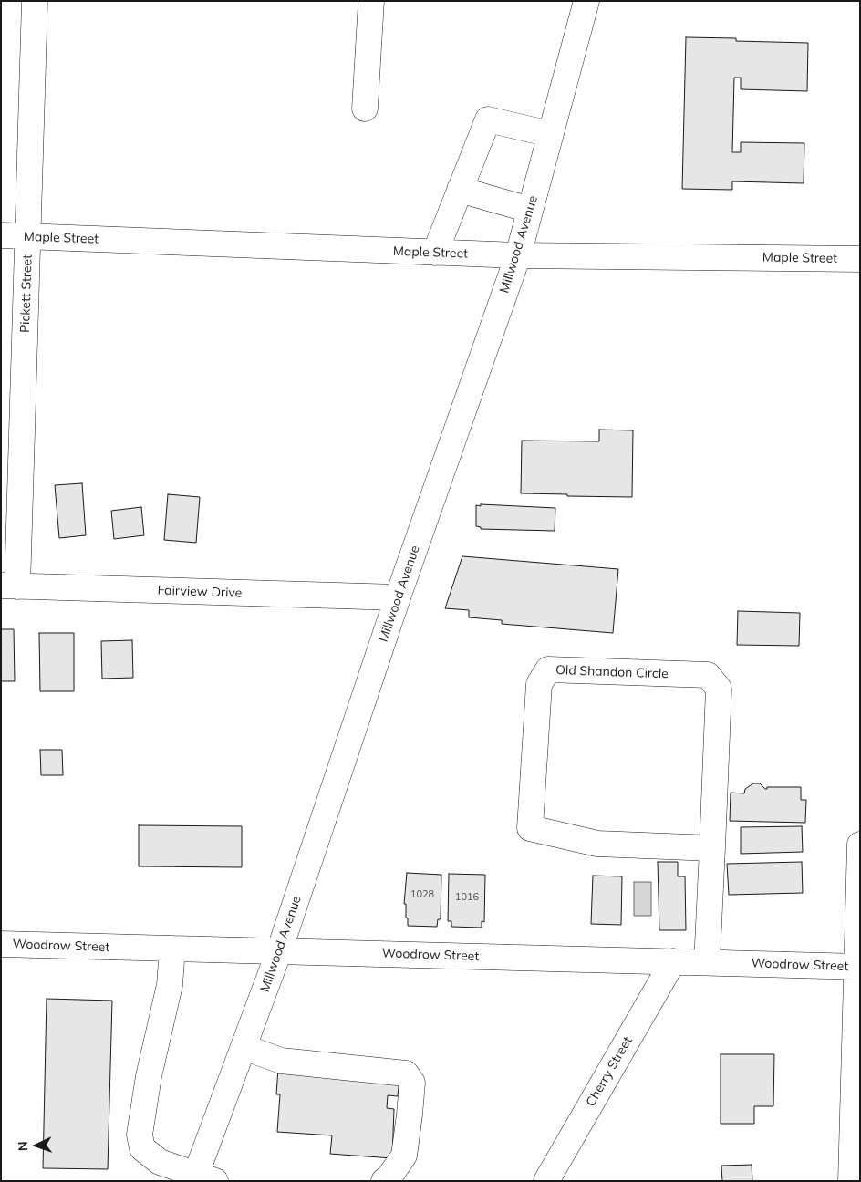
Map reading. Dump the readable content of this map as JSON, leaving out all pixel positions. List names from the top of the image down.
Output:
{
  "streets": {
    "street": [
      "Maple Street",
      "Millwood Avenue",
      "Pickett Street",
      "Fairview Drive",
      "Old Shandon Circle",
      "Woodrow Street",
      "Cherry Street"
    ]
  },
  "crossings": [
    ["Maple Street", "Millwood Avenue"],
    ["Maple Street", "Pickett Street"],
    ["Millwood Avenue", "Fairview Drive"],
    ["Millwood Avenue", "Woodrow Street"],
    ["Pickett Street", "Fairview Drive"],
    ["Old Shandon Circle", "Woodrow Street"],
    ["Woodrow Street", "Cherry Street"]
  ],
  "house_numbers": ["1028", "1016"],
  "north": "left"
}
